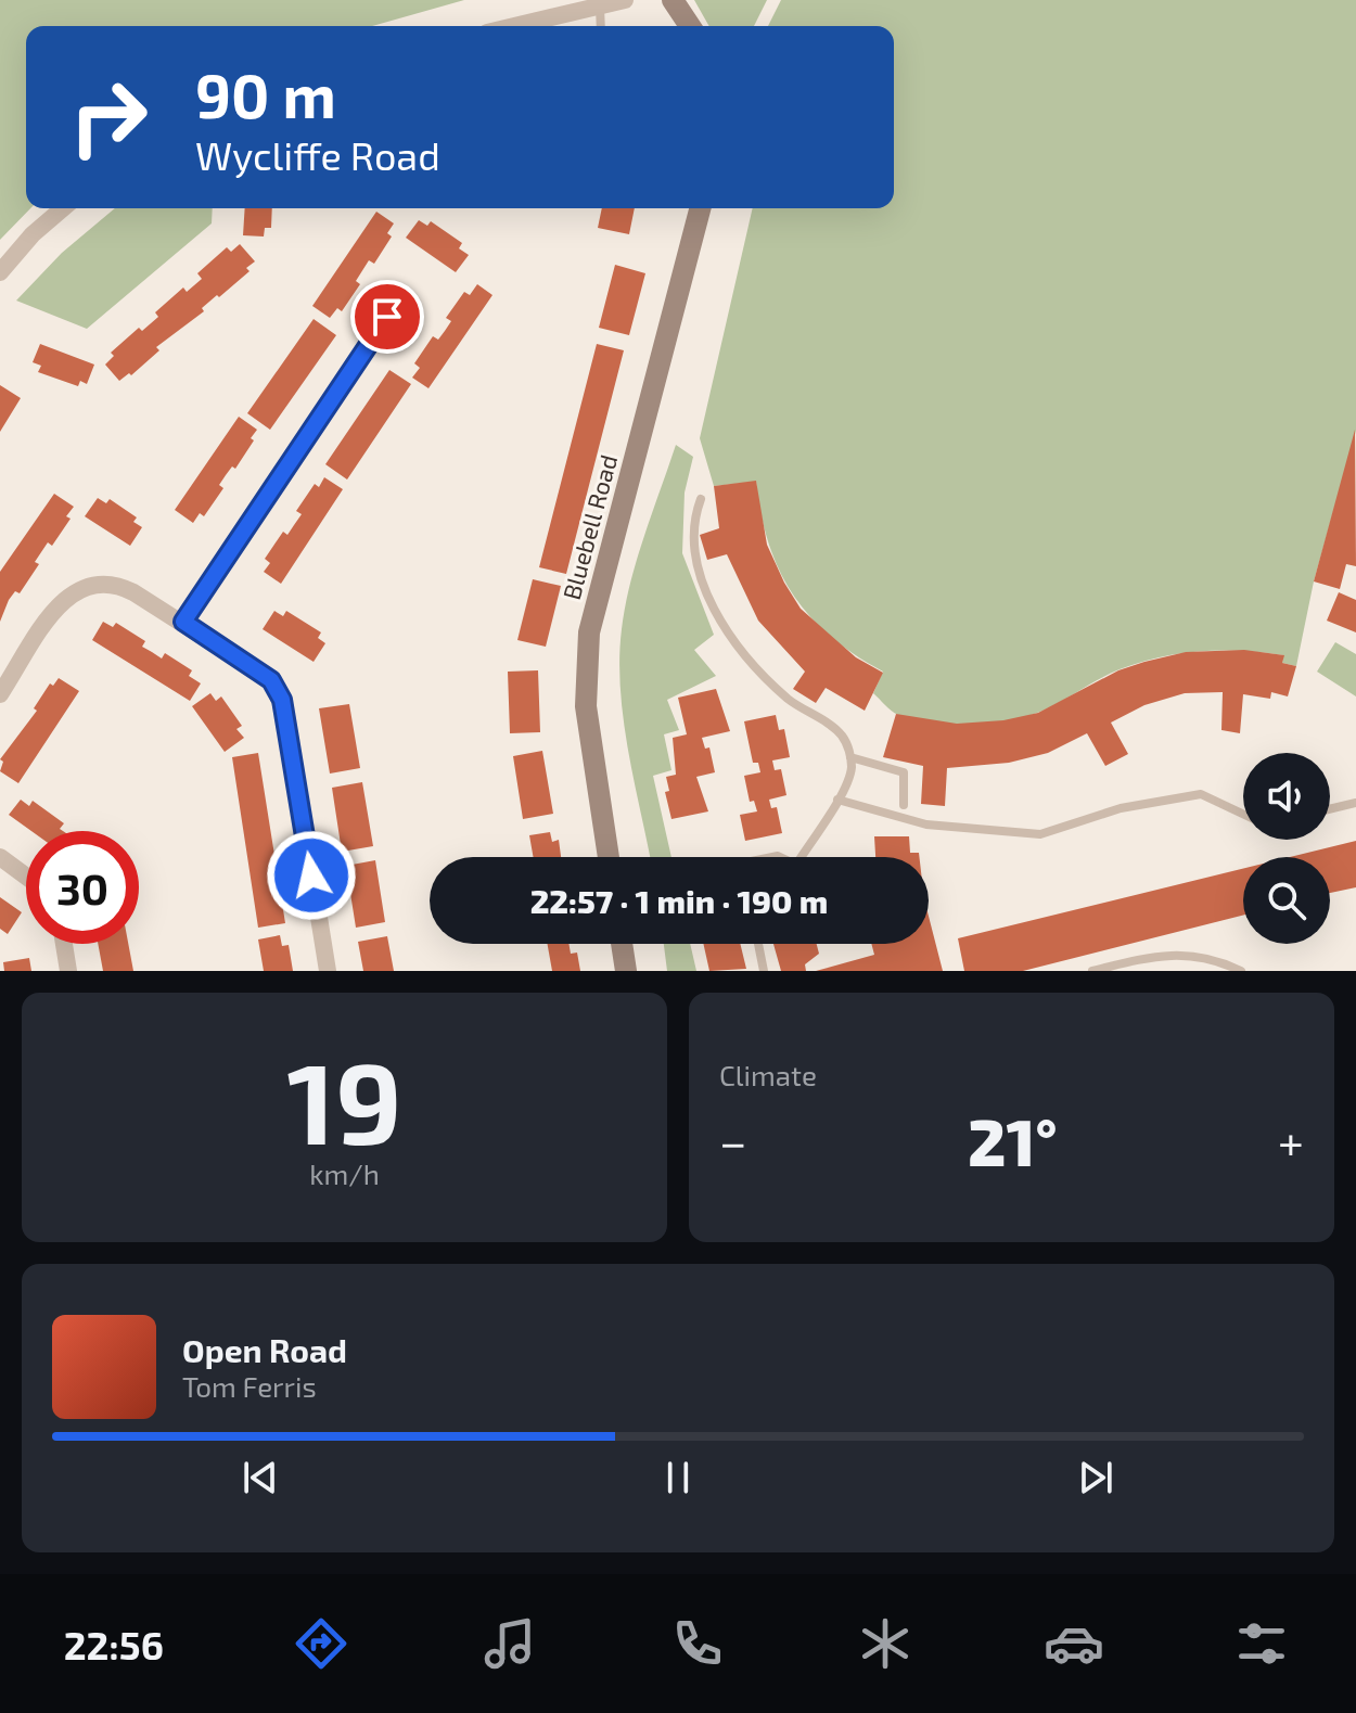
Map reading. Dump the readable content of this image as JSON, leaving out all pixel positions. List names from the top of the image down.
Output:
{
  "streets": {
    "street": ["Bluebell Road"]
  },
  "page": {
    "turn": ["90 m", "Wycliffe Road"],
    "limit": "30",
    "trip": "22:57 · 1 min · 190 m",
    "tile": [
      ["19", "km/h"],
      "Climate"
    ],
    "heat": ["−", "21°", "+"],
    "song": ["Open Road", "Tom Ferris"],
    "tabs": "22:56"
  }
}
